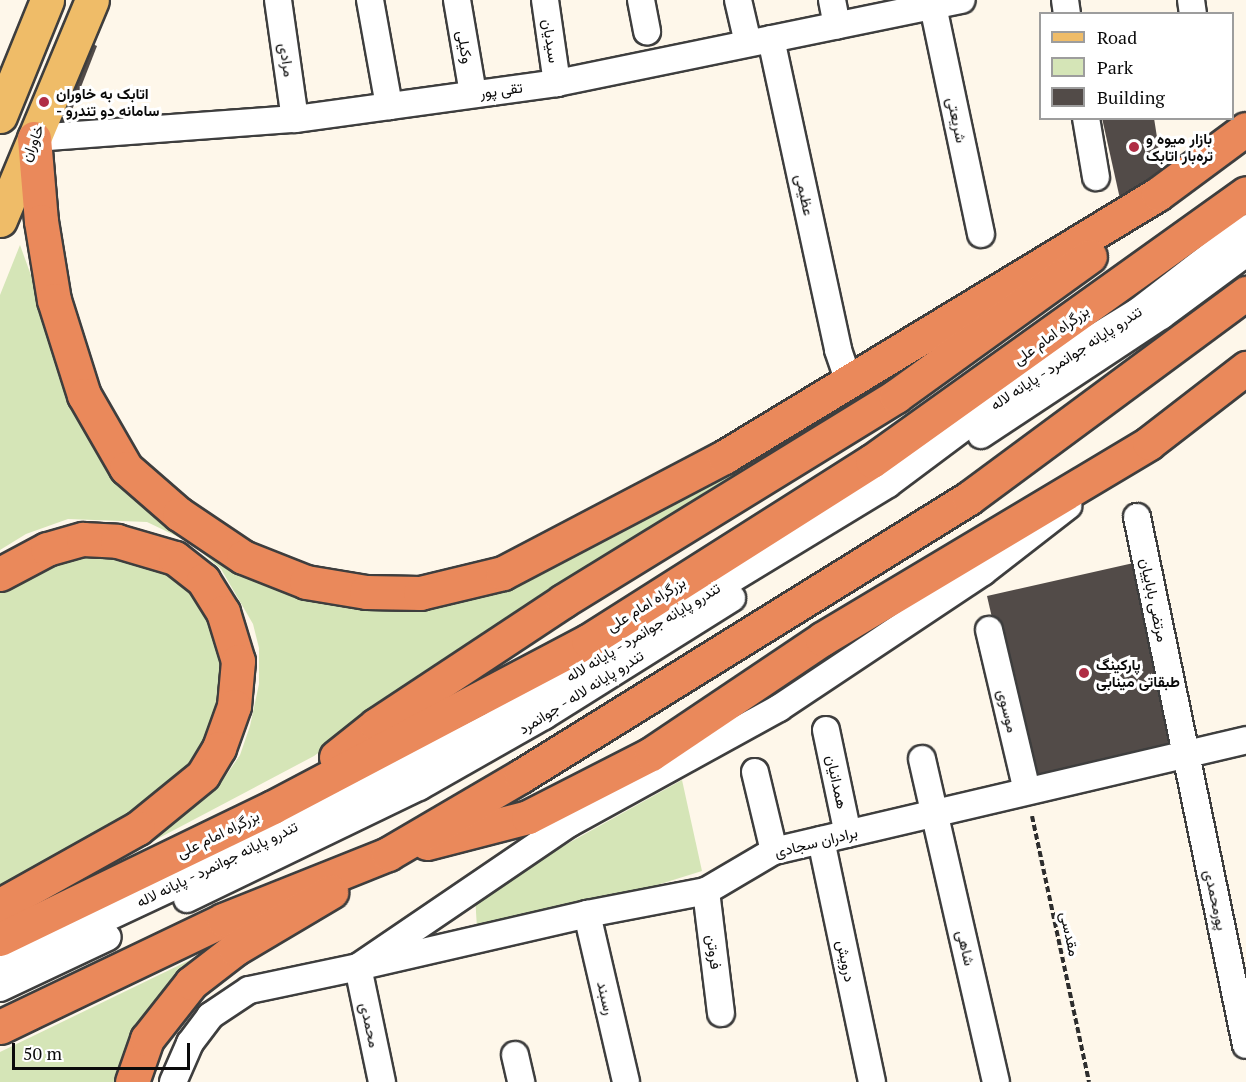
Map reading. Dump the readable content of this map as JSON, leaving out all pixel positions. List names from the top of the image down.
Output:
{
  "streets": {
    "highway": ["بزرگراه امام علی"],
    "main road": ["خاوران"],
    "street": [
      "سیدیان",
      "وکیلی",
      "مرادی",
      "تقی پور",
      "شریعتی",
      "عظیمی",
      "تندرو پایانه جوانمرد - پایانه لاله",
      "مرتضی باباییان",
      "تندرو پایانه لاله - جوانمرد",
      "موسوی",
      "همدانیان",
      "برادران سجادی",
      "پورمحمدی",
      "شاهی",
      "فروتن",
      "درویش",
      "رسبند",
      "محمدی"
    ],
    "path": ["مقدسی"]
  },
  "crossings": [
    ["سیدیان", "تقی پور"],
    ["وکیلی", "تقی پور"],
    ["مرادی", "تقی پور"],
    ["تقی پور", "شریعتی"],
    ["تقی پور", "خاوران"],
    ["تقی پور", "عظیمی"],
    ["مرتضی باباییان", "برادران سجادی"],
    ["مرتضی باباییان", "پورمحمدی"],
    ["موسوی", "برادران سجادی"],
    ["موسوی", "مقدسی"],
    ["همدانیان", "برادران سجادی"],
    ["برادران سجادی", "پورمحمدی"],
    ["برادران سجادی", "مقدسی"],
    ["برادران سجادی", "شاهی"],
    ["برادران سجادی", "فروتن"],
    ["برادران سجادی", "درویش"],
    ["برادران سجادی", "رسبند"],
    ["برادران سجادی", "محمدی"]
  ],
  "places": ["اتابک به خاوران - سامانه دو تندرو", "بازار میوه و تره‌بار اتابک", "پارکینگ طبقاتی مینابی"],
  "legend": ["Road", "Park", "Building"],
  "scale_bar": "50 m"
}
